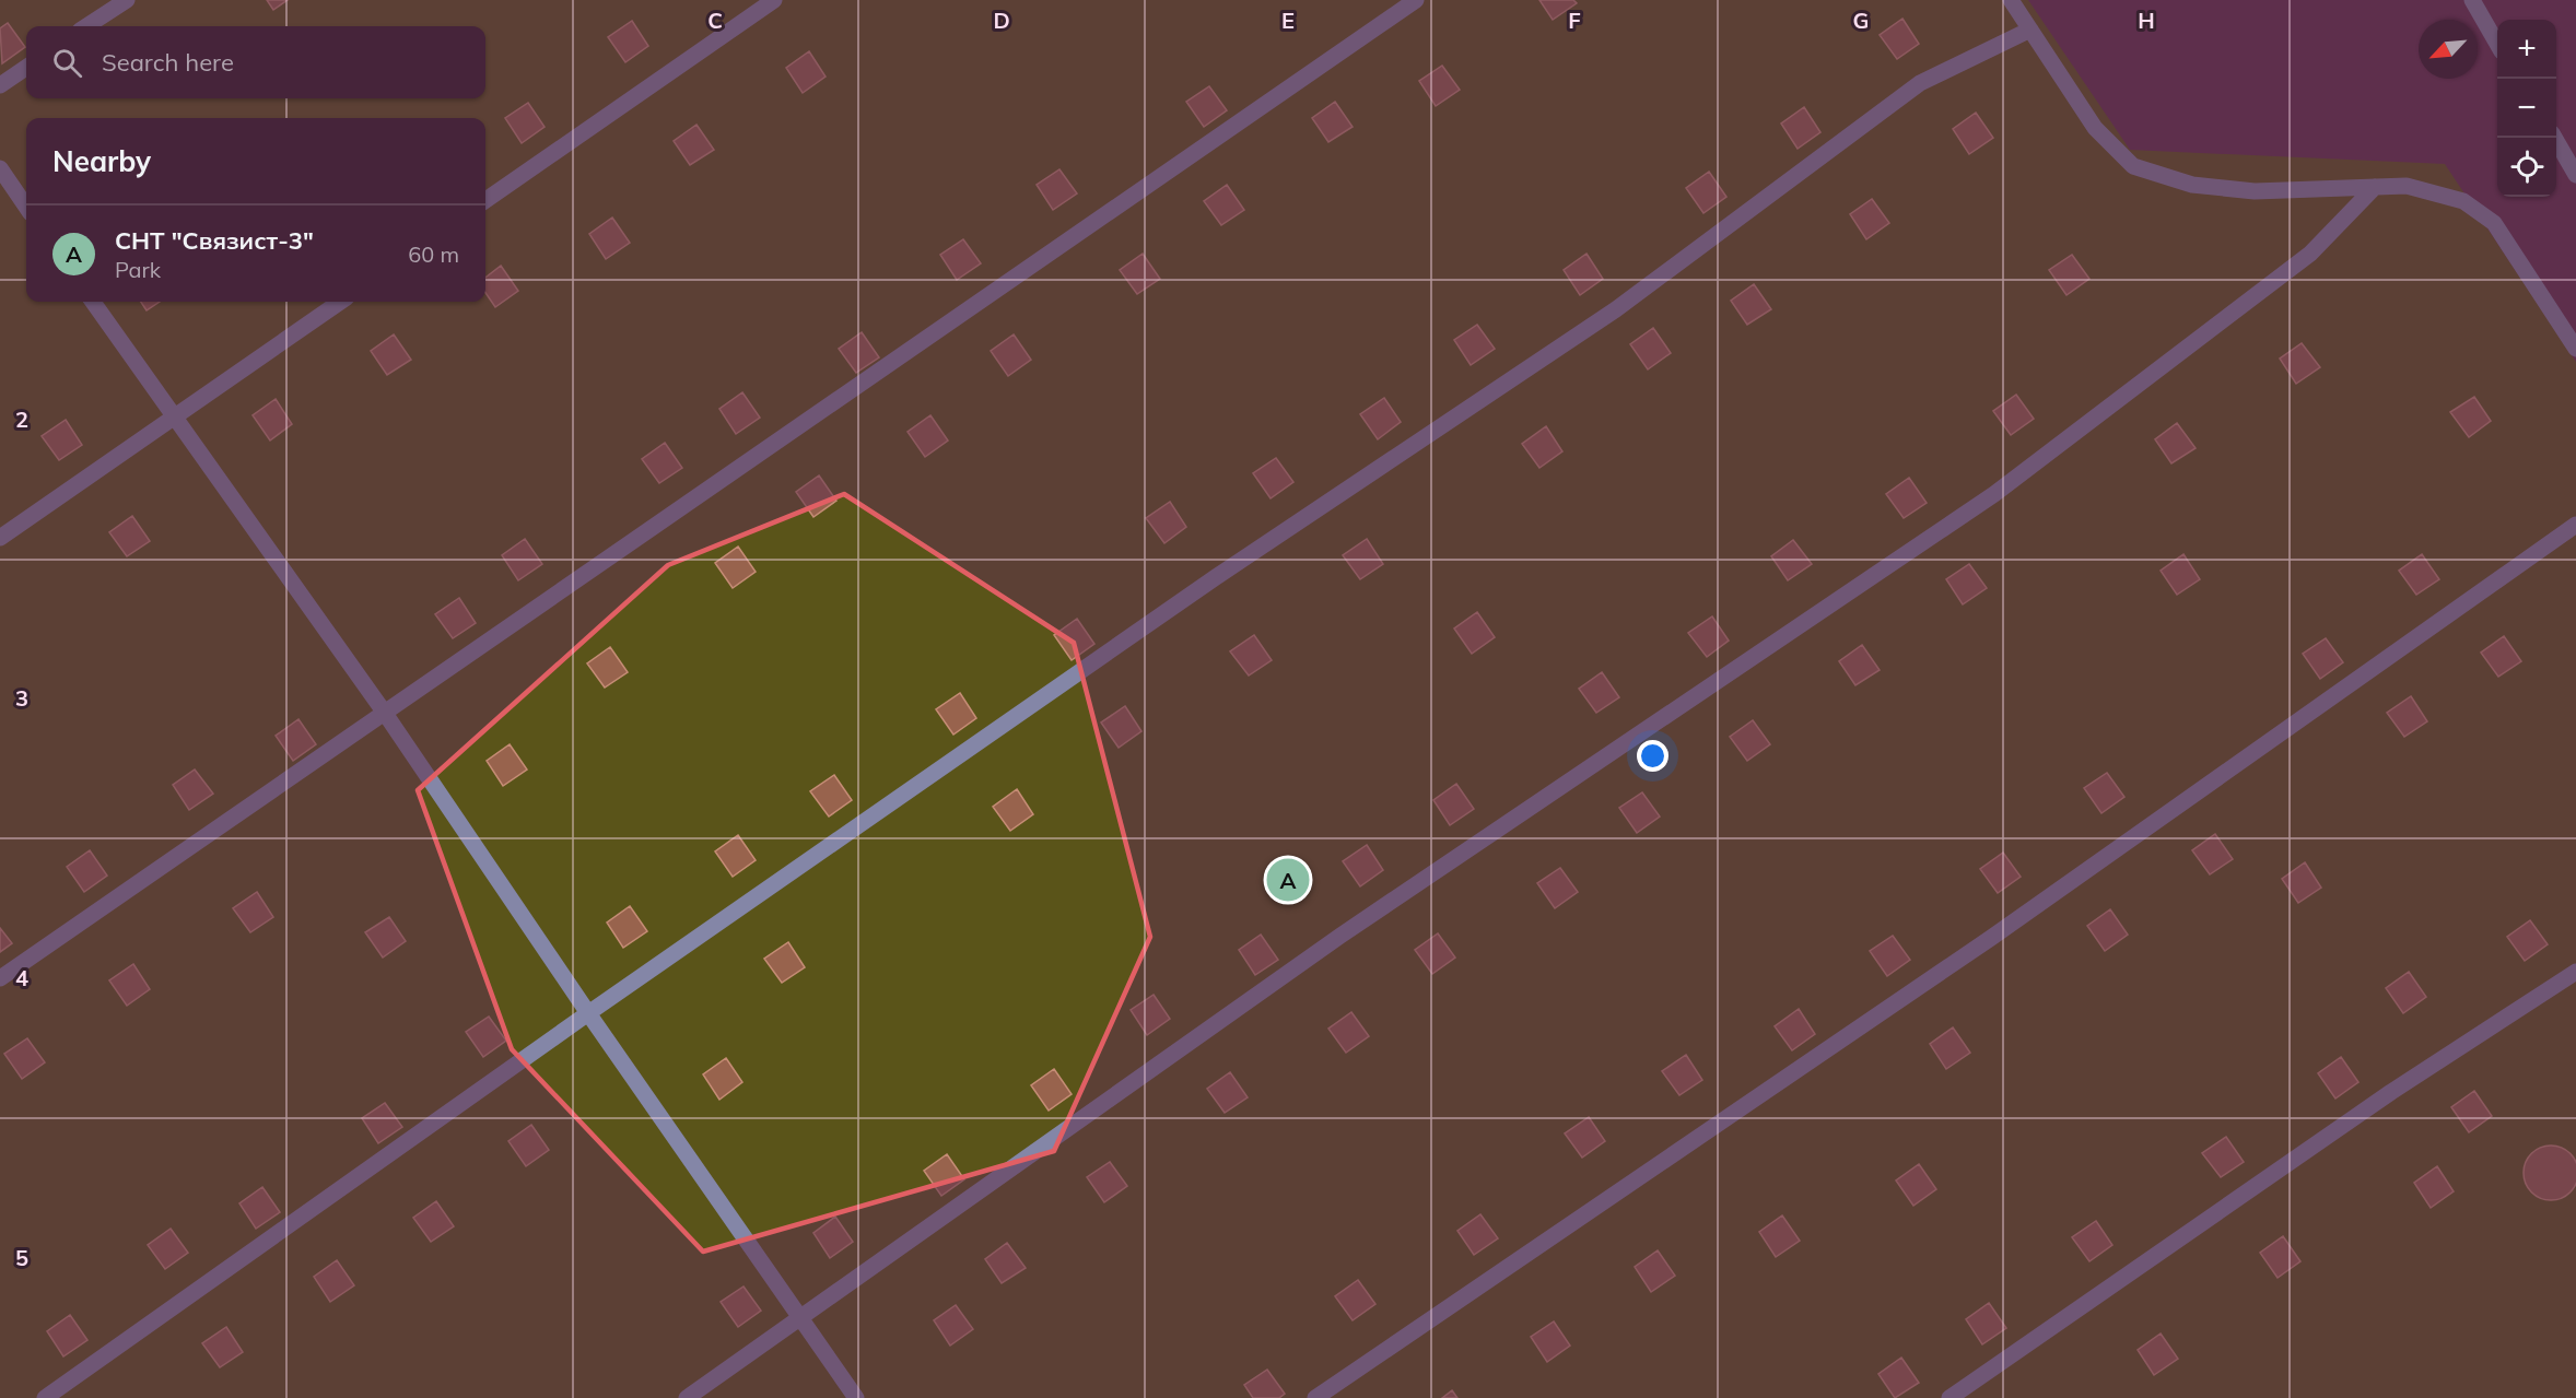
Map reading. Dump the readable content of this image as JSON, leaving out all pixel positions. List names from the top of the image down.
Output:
{
  "north": "bottom left",
  "page": {
    "map_buttons": ["+", "−"],
    "search": "Search here",
    "heading": "Nearby",
    "list": [
      {
        "mark": "A",
        "name": "СНТ \"Связист-3\"",
        "note": "Park",
        "value": "60 m"
      }
    ],
    "pins": "A"
  },
  "grid": {
    "columns": [
      "C",
      "D",
      "E",
      "F",
      "G",
      "H"
    ],
    "rows": [
      "2",
      "3",
      "4",
      "5"
    ]
  }
}
